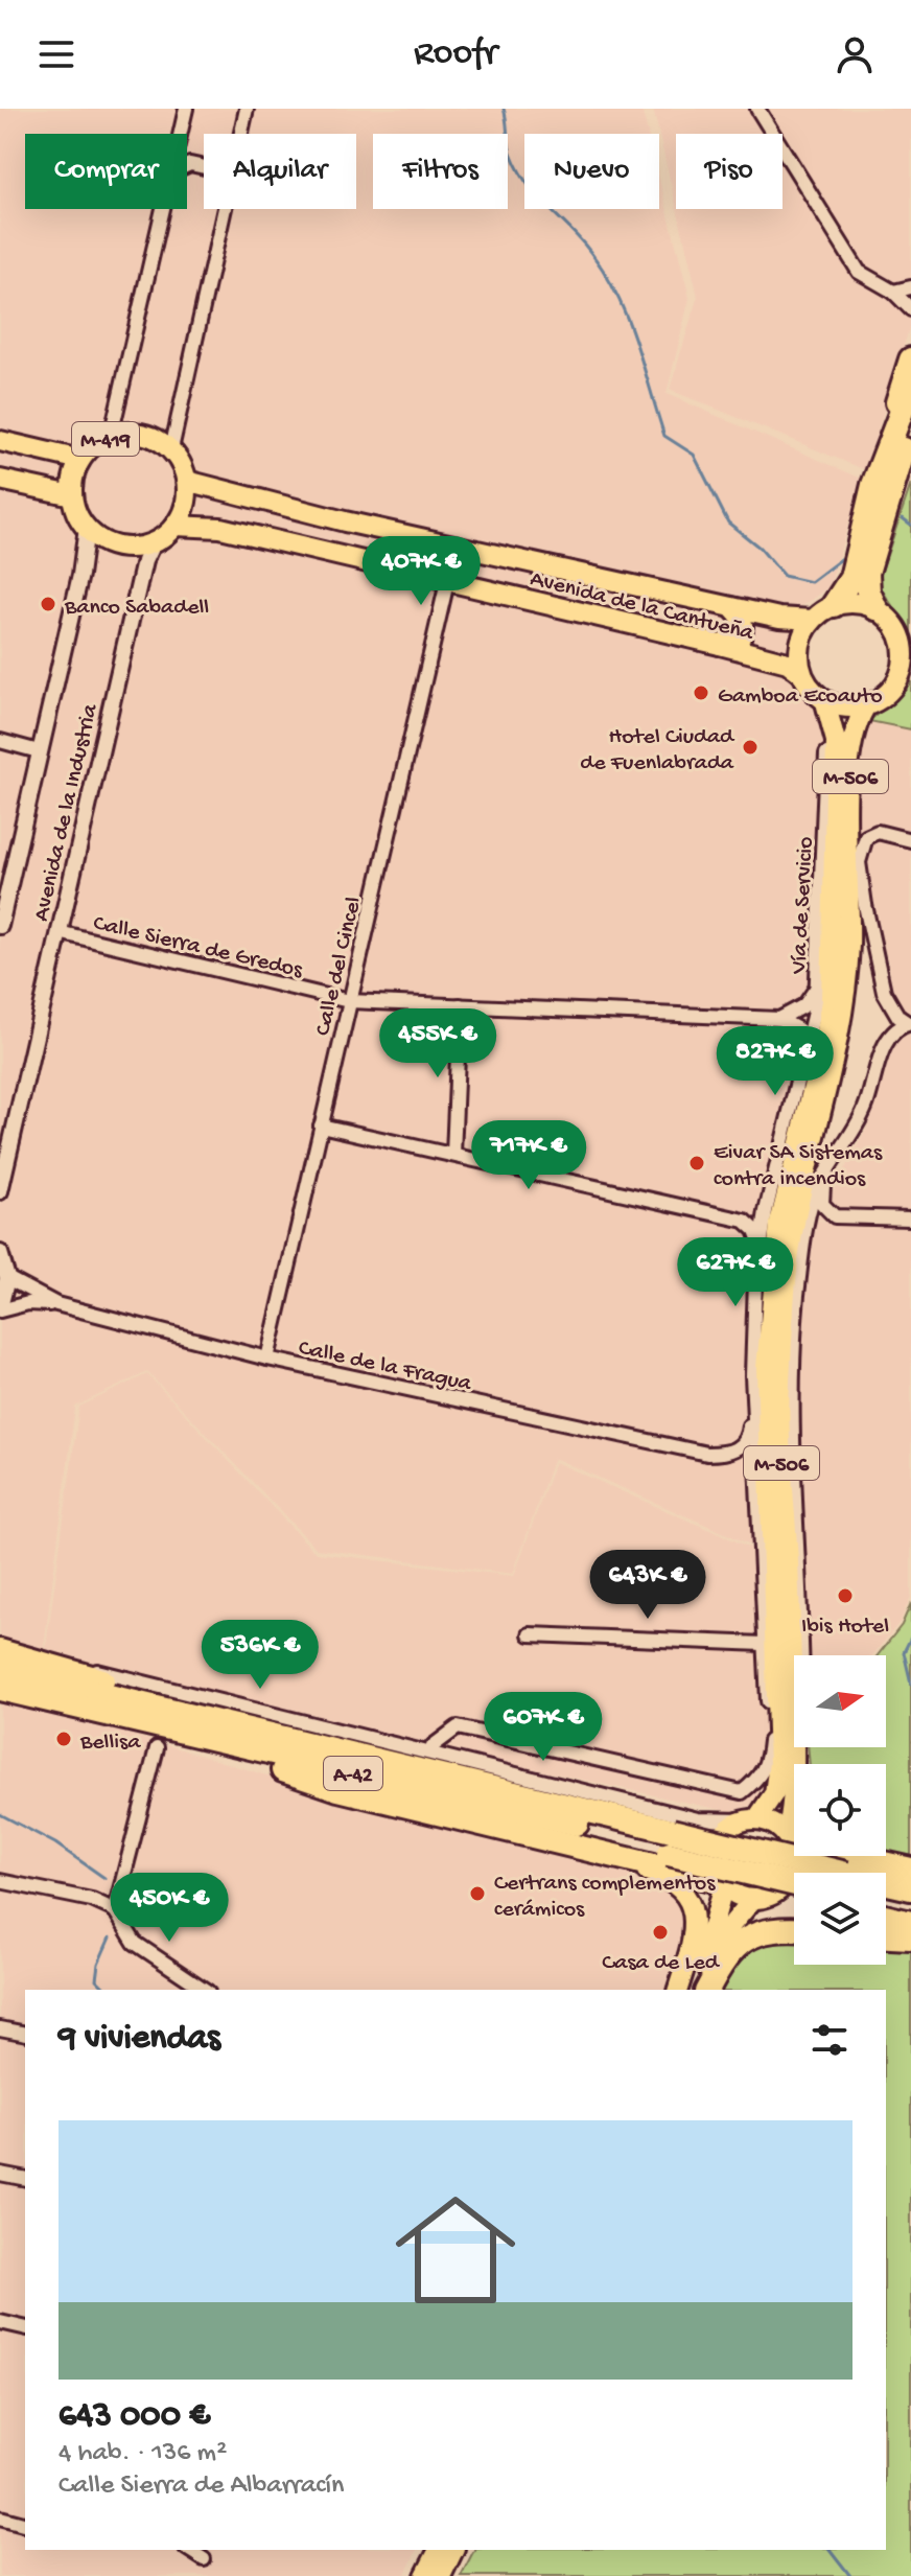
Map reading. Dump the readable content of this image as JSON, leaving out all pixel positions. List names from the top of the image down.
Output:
{
  "streets": {
    "highway": ["A-42"],
    "main road": ["M-419", "Avenida de la Cantueña", "M-506"],
    "street": [
      "Avenida de la Industria",
      "Vía de Servicio",
      "Calle Sierra de Gredos",
      "Calle del Cincel",
      "Calle de la Fragua"
    ]
  },
  "crossings": [
    ["M-419", "Avenida de la Cantueña"],
    ["M-419", "Avenida de la Industria"],
    ["Avenida de la Cantueña", "M-506"],
    ["Avenida de la Cantueña", "Avenida de la Industria"],
    ["Avenida de la Cantueña", "Vía de Servicio"],
    ["Avenida de la Cantueña", "Calle del Cincel"],
    ["M-506", "Vía de Servicio"],
    ["Avenida de la Industria", "Calle Sierra de Gredos"],
    ["Vía de Servicio", "Calle de la Fragua"],
    ["Calle Sierra de Gredos", "Calle del Cincel"],
    ["Calle del Cincel", "Calle de la Fragua"]
  ],
  "places": [
    "Banco Sabadell",
    "Gamboa Ecoauto",
    "Hotel Ciudad de Fuenlabrada",
    "Eivar SA Sistemas contra incendios",
    "Ibis Hotel",
    "Bellisa",
    "Certrans complementos cerámicos",
    "Casa de Led"
  ],
  "north": "right",
  "page": {
    "header": "Roofr",
    "chip": [
      "Comprar",
      "Alquilar",
      "Filtros",
      "Nuevo",
      "Piso"
    ],
    "price": [
      "407K €",
      "455K €",
      "827K €",
      "717K €",
      "627K €",
      "643K €",
      "536K €",
      "607K €",
      "450K €"
    ],
    "heading": "9 viviendas",
    "list": [
      {
        "name": "643 000 €",
        "note": "4 hab. · 136 m² · Calle Sierra de Albarracín"
      }
    ]
  }
}
